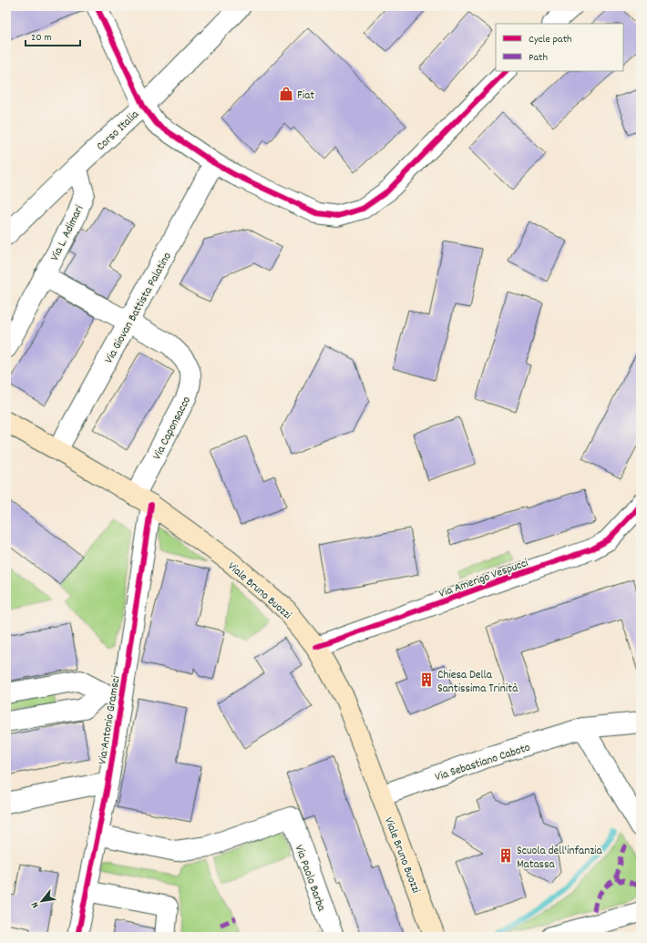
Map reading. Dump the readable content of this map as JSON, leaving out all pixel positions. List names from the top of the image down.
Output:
{
  "streets": {
    "main road": ["Viale Bruno Buozzi"],
    "street": [
      "Corso Italia",
      "Via L. Adimari",
      "Via Giovan Battista Palatino",
      "Via Caponsacco",
      "Via Amerigo Vespucci",
      "Via Antonio Gramsci",
      "Via Sebastiano Caboto",
      "Via Paolo Barba"
    ]
  },
  "crossings": [
    ["Corso Italia", "Via L. Adimari"],
    ["Via Giovan Battista Palatino", "Via Caponsacco"],
    ["Via Giovan Battista Palatino", "Viale Bruno Buozzi"],
    ["Via Caponsacco", "Viale Bruno Buozzi"],
    ["Via Caponsacco", "Via Antonio Gramsci"],
    ["Via Amerigo Vespucci", "Viale Bruno Buozzi"],
    ["Viale Bruno Buozzi", "Via Antonio Gramsci"],
    ["Viale Bruno Buozzi", "Via Sebastiano Caboto"],
    ["Via Antonio Gramsci", "Via Paolo Barba"]
  ],
  "places": {
    "shop": ["Fiat"],
    "building": ["Chiesa Della Santissima Trinità", "Scuola dell'infanzia Matassa"]
  },
  "legend": ["Cycle path", "Path"],
  "scale_bar": "20 m",
  "north": "bottom left"
}
